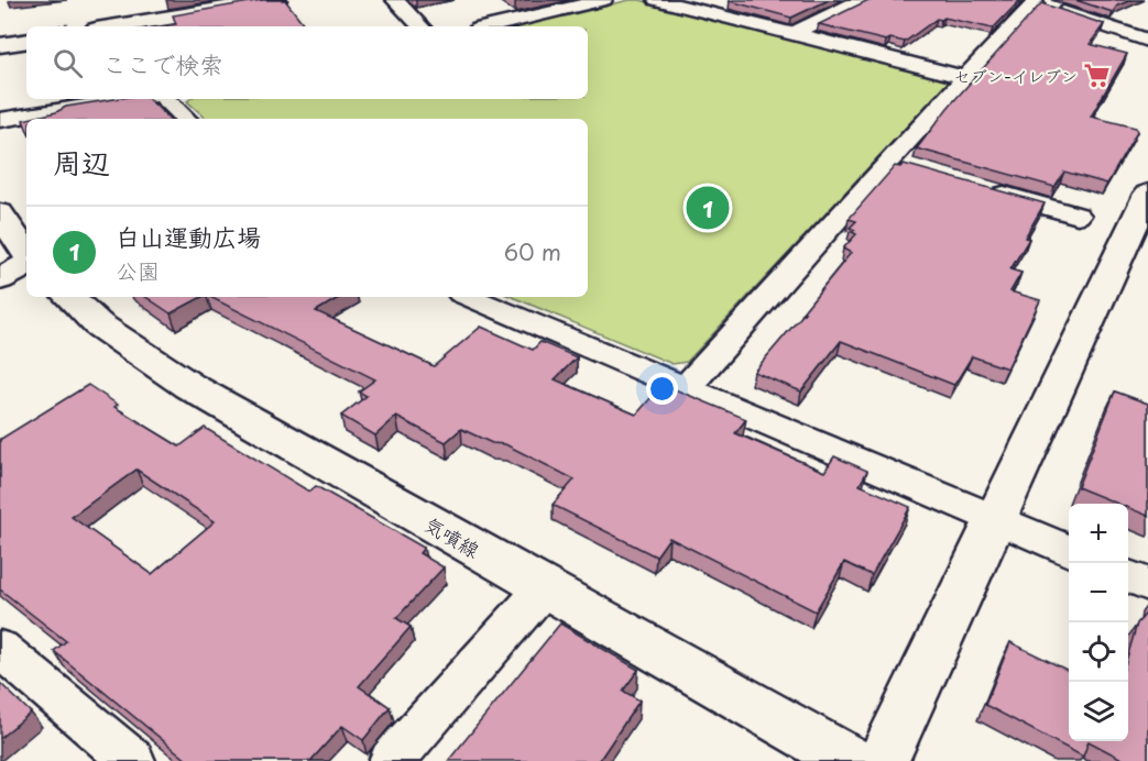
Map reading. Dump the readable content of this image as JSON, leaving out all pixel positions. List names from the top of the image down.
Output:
{
  "streets": {
    "street": ["気噴線"]
  },
  "places": {
    "supermarket": ["セブン-イレブン"]
  },
  "page": {
    "search": "ここで検索",
    "heading": "周辺",
    "pins": "1",
    "list": [
      {
        "mark": "1",
        "name": "白山運動広場",
        "note": "公園",
        "value": "60 m"
      }
    ],
    "map_buttons": ["+", "−"]
  }
}
